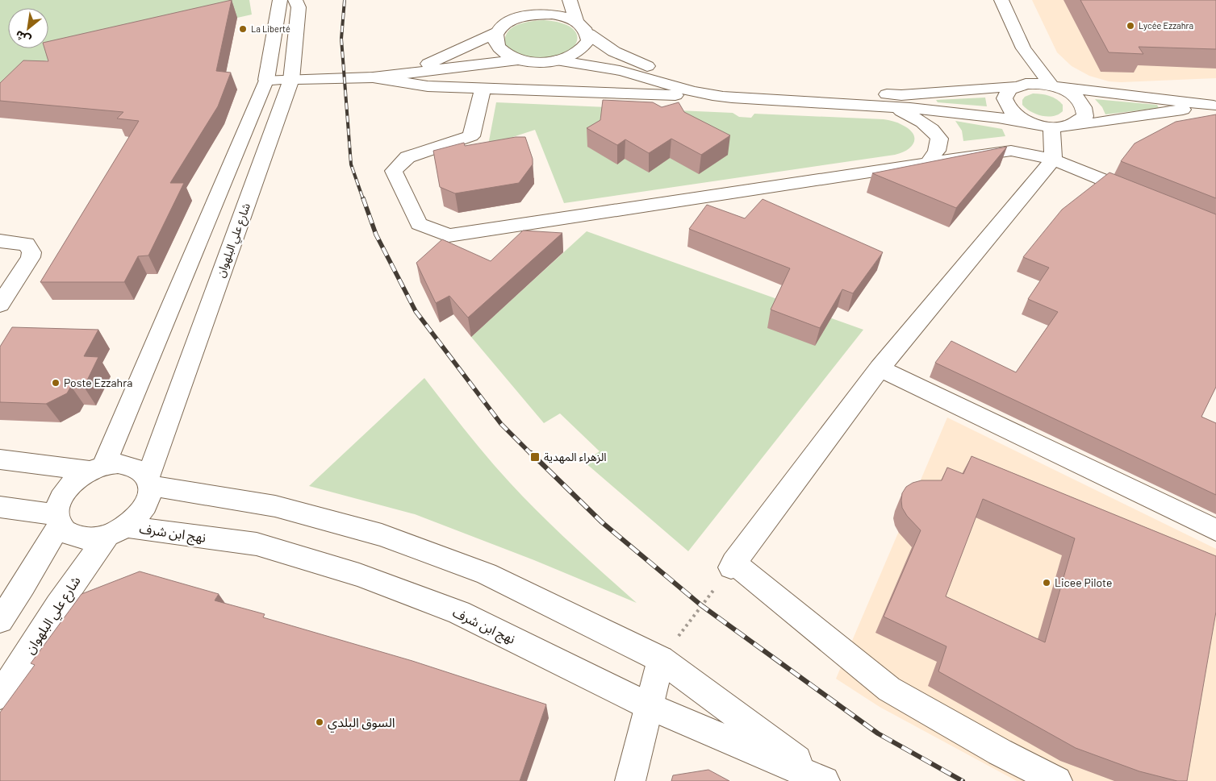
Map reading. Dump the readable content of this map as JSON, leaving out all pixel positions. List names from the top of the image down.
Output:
{
  "streets": {
    "street": ["شارع علي البلهوان", "نهج ابن شرف"]
  },
  "crossings": [
    ["شارع علي البلهوان", "نهج ابن شرف"]
  ],
  "places": {
    "other": [
      "Lycée Ezzahra",
      "La Liberté",
      "Poste Ezzahra",
      "Licee Pilote",
      "السوق البلدي"
    ],
    "transit": ["الزهراء المهدية"]
  },
  "north": "bottom left"
}
